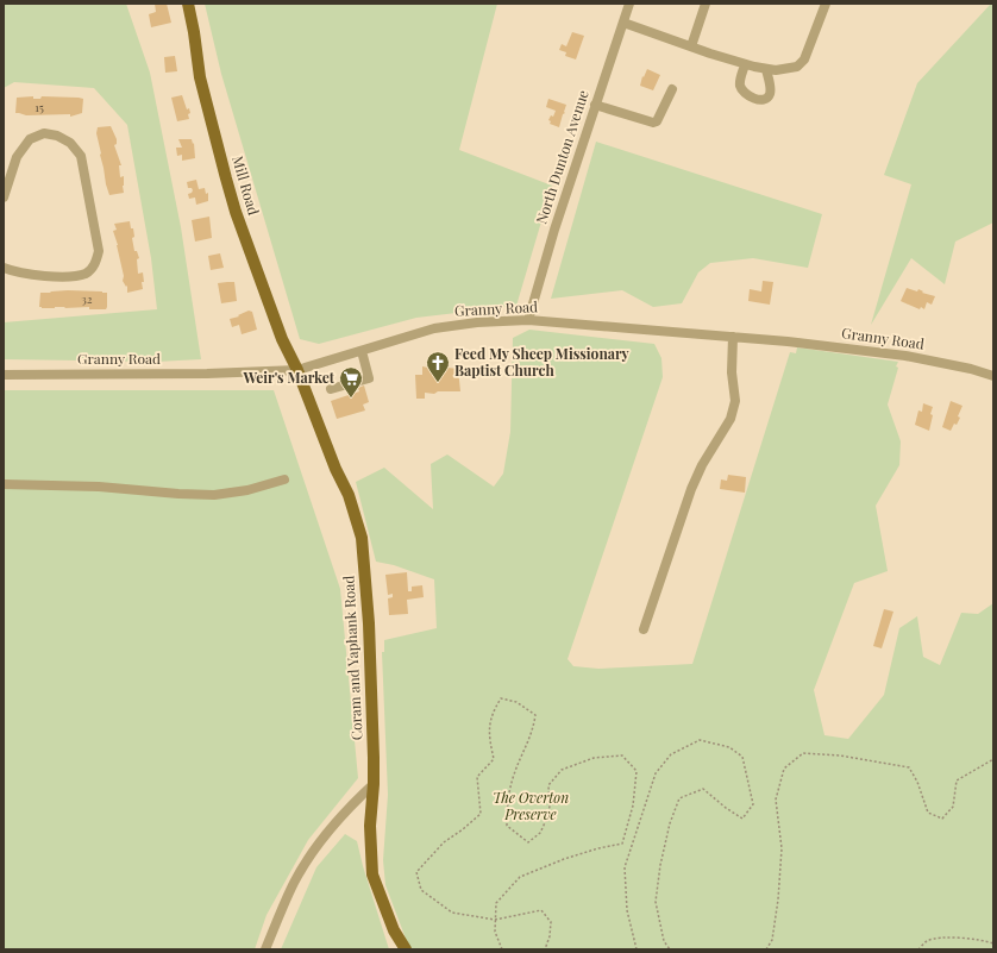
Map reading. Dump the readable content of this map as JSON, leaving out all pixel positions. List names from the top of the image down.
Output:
{
  "streets": {
    "main road": ["Mill Road", "Coram and Yaphank Road"],
    "street": ["North Dunton Avenue", "Granny Road"]
  },
  "crossings": [
    ["North Dunton Avenue", "Granny Road"],
    ["Mill Road", "Granny Road"],
    ["Mill Road", "Coram and Yaphank Road"],
    ["Granny Road", "Coram and Yaphank Road"]
  ],
  "parks": ["The Overton Preserve"],
  "places": {
    "church": ["Feed My Sheep Missionary Baptist Church"],
    "supermarket": ["Weir's Market"]
  },
  "house_numbers": ["15", "32"]
}
